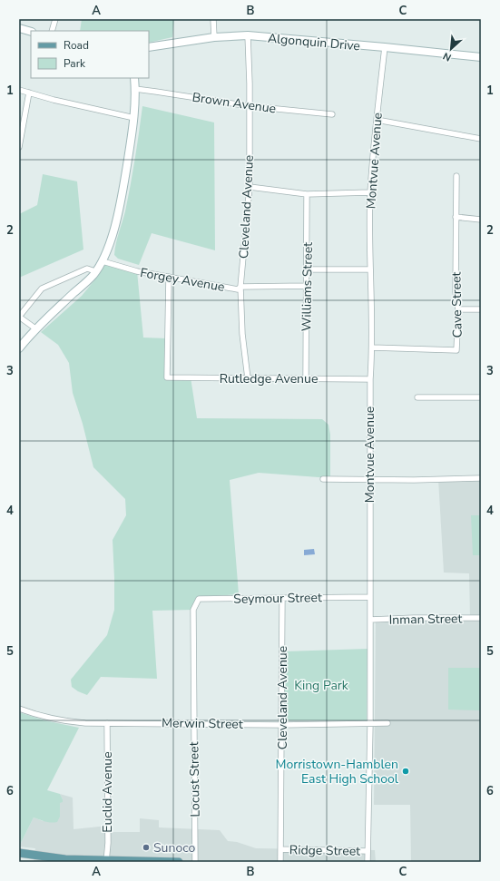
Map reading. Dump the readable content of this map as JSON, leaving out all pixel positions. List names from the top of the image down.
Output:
{
  "streets": {
    "street": [
      "Algonquin Drive",
      "Brown Avenue",
      "Montvue Avenue",
      "Cleveland Avenue",
      "Forgey Avenue",
      "Williams Street",
      "Cave Street",
      "Rutledge Avenue",
      "Seymour Street",
      "Inman Street",
      "Merwin Street",
      "Locust Street",
      "Euclid Avenue",
      "Ridge Street"
    ]
  },
  "crossings": [
    ["Algonquin Drive", "Montvue Avenue"],
    ["Algonquin Drive", "Cleveland Avenue"],
    ["Brown Avenue", "Cleveland Avenue"],
    ["Montvue Avenue", "Cave Street"],
    ["Montvue Avenue", "Rutledge Avenue"],
    ["Montvue Avenue", "Seymour Street"],
    ["Montvue Avenue", "Inman Street"],
    ["Montvue Avenue", "Merwin Street"],
    ["Montvue Avenue", "Ridge Street"],
    ["Cleveland Avenue", "Forgey Avenue"],
    ["Cleveland Avenue", "Rutledge Avenue"],
    ["Cleveland Avenue", "Seymour Street"],
    ["Cleveland Avenue", "Merwin Street"],
    ["Cleveland Avenue", "Ridge Street"],
    ["Forgey Avenue", "Williams Street"],
    ["Forgey Avenue", "Rutledge Avenue"],
    ["Williams Street", "Rutledge Avenue"],
    ["Seymour Street", "Locust Street"],
    ["Merwin Street", "Locust Street"],
    ["Merwin Street", "Euclid Avenue"]
  ],
  "parks": ["King Park"],
  "places": ["Morristown-Hamblen East High School", "Sunoco"],
  "legend": ["Road", "Park"],
  "north": "bottom left",
  "grid": {
    "columns": ["A", "B", "C"],
    "rows": [
      "1",
      "2",
      "3",
      "4",
      "5",
      "6"
    ]
  }
}
